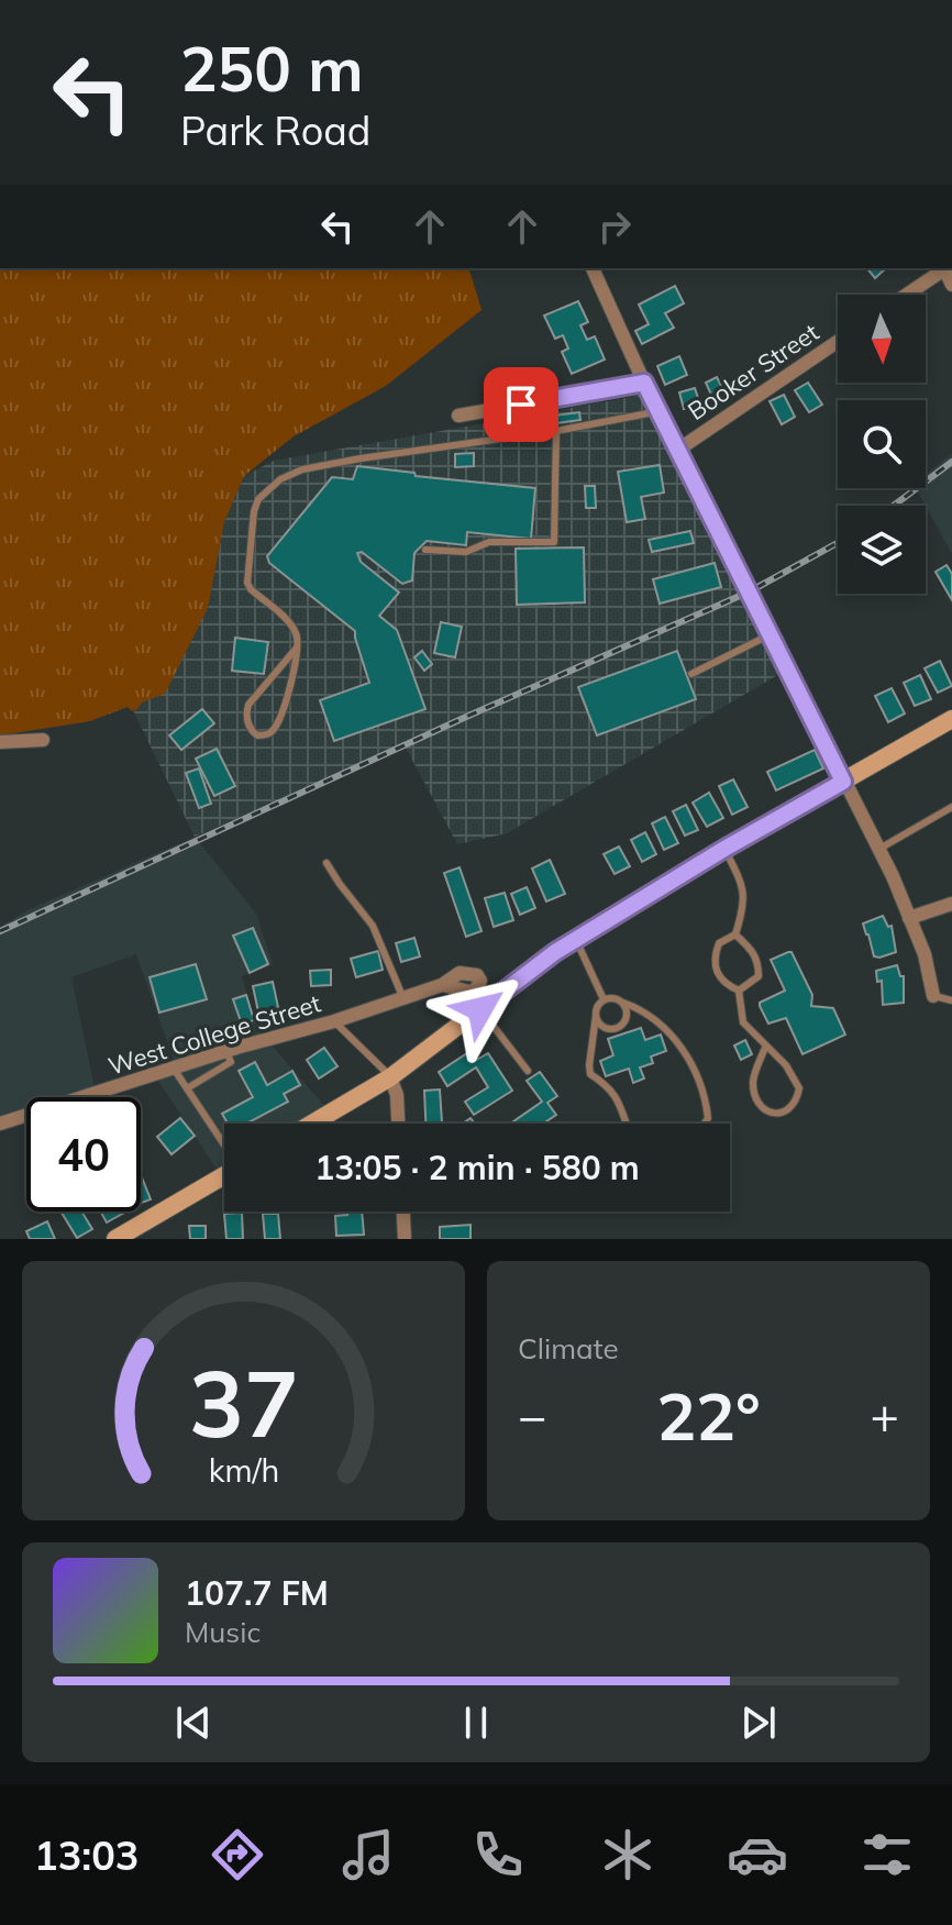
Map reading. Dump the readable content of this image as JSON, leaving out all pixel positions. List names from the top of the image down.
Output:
{
  "streets": {
    "street": ["Booker Street", "West College Street"]
  },
  "north": "bottom",
  "page": {
    "turn": ["250 m", "Park Road"],
    "limit": "40",
    "trip": "13:05 · 2 min · 580 m",
    "tile": "Climate",
    "heat": ["−", "22°", "+"],
    "song": ["107.7 FM", "Music"],
    "tabs": "13:03",
    "gauge": ["37", "km/h"]
  }
}
